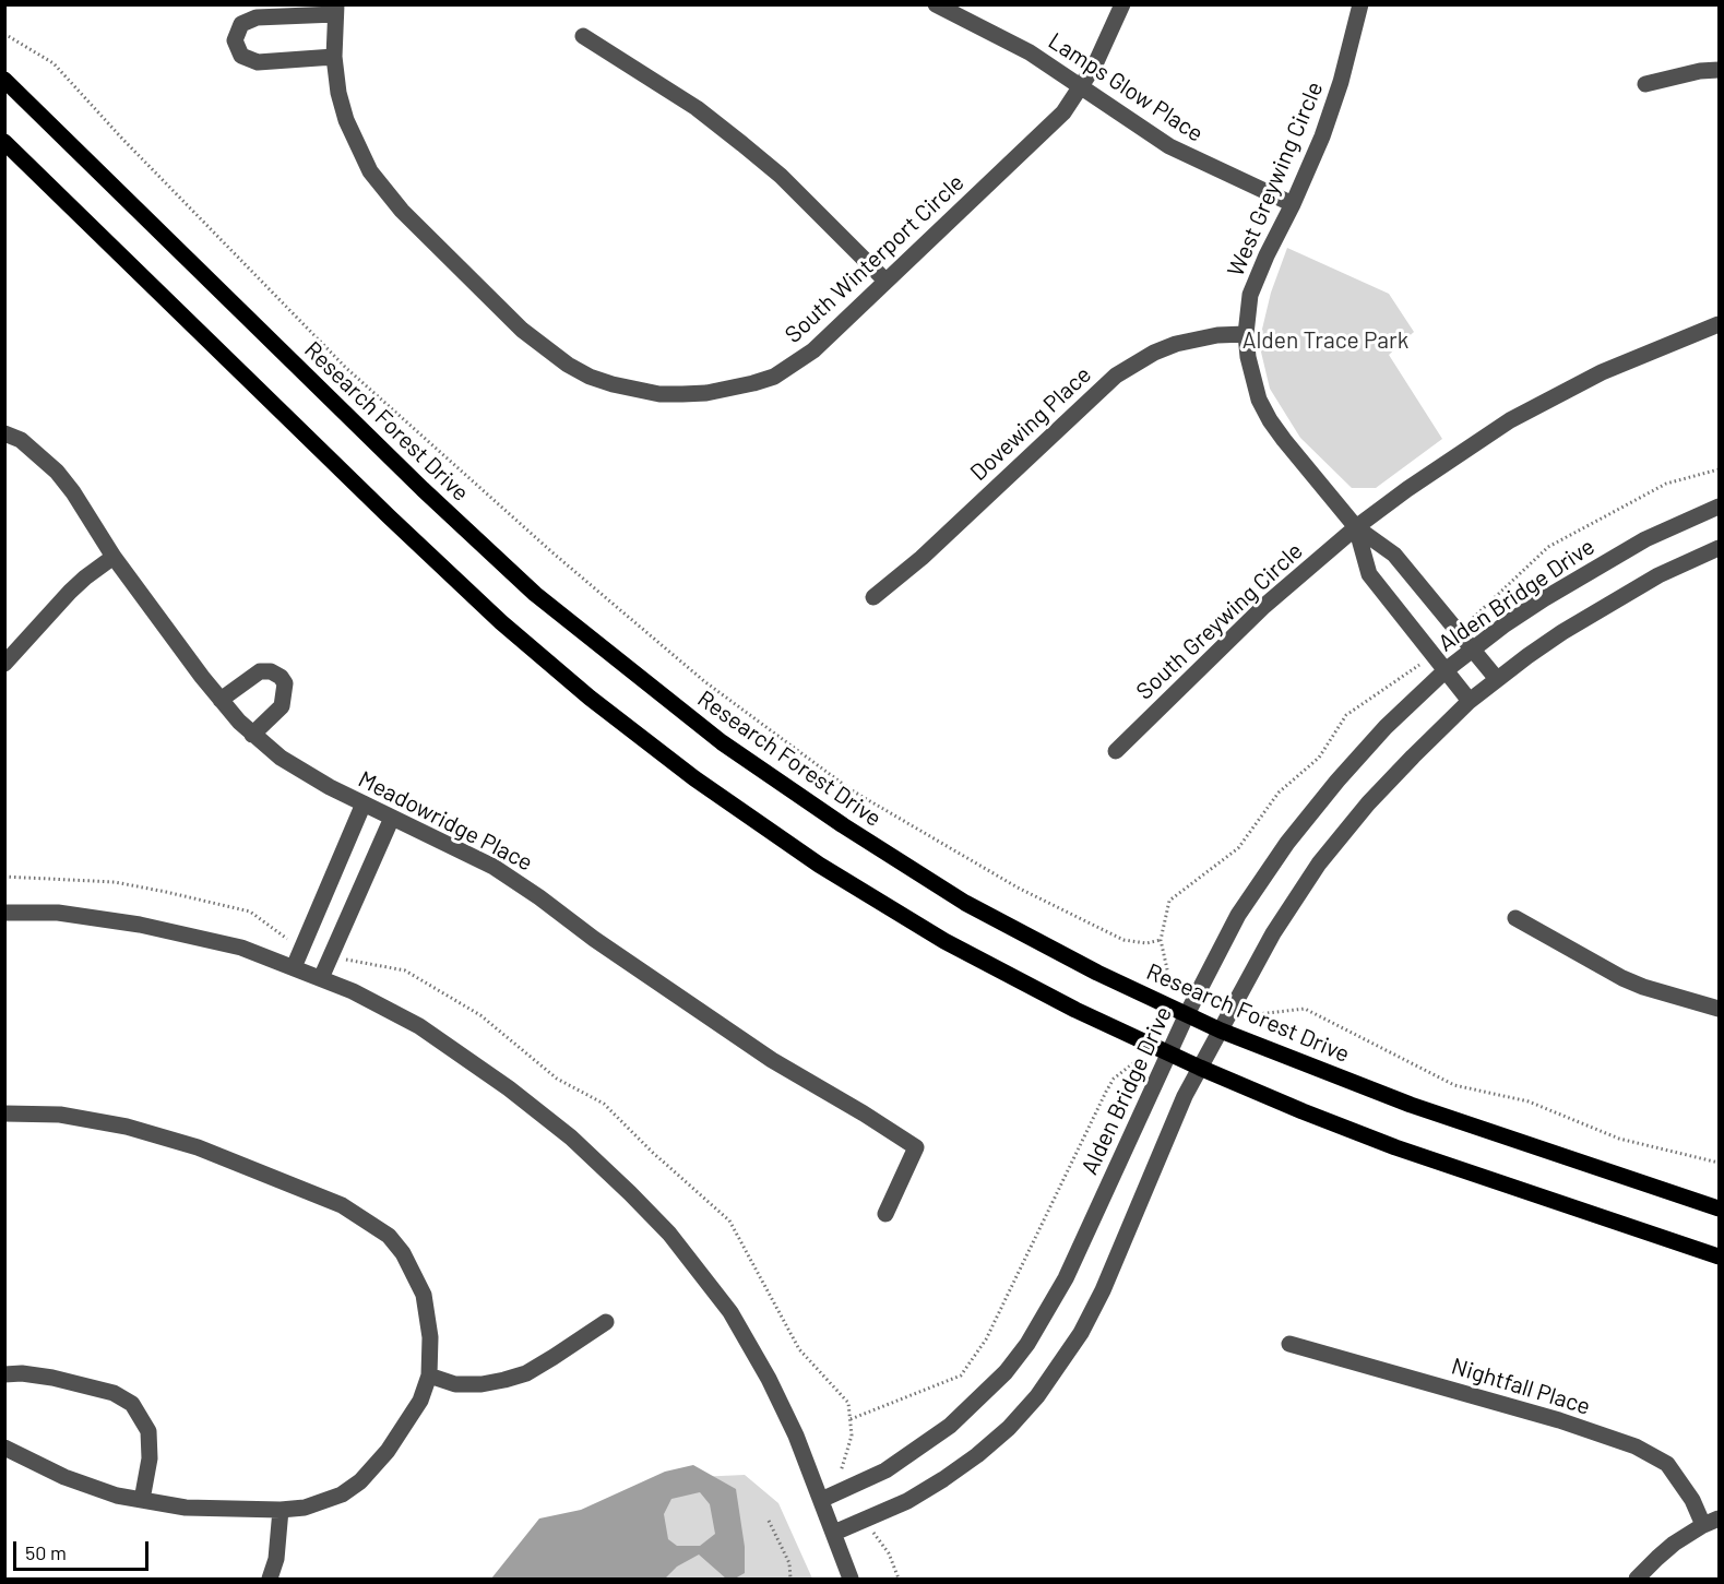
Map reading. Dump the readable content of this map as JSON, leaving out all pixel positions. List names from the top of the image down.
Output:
{
  "streets": {
    "main road": ["Research Forest Drive"],
    "street": [
      "Lamps Glow Place",
      "West Greywing Circle",
      "South Winterport Circle",
      "Dovewing Place",
      "Alden Bridge Drive",
      "South Greywing Circle",
      "Meadowridge Place",
      "Nightfall Place"
    ]
  },
  "crossings": [
    ["Lamps Glow Place", "West Greywing Circle"],
    ["Lamps Glow Place", "South Winterport Circle"],
    ["West Greywing Circle", "Dovewing Place"],
    ["Research Forest Drive", "Alden Bridge Drive"]
  ],
  "parks": ["Alden Trace Park"],
  "scale_bar": "50 m"
}
